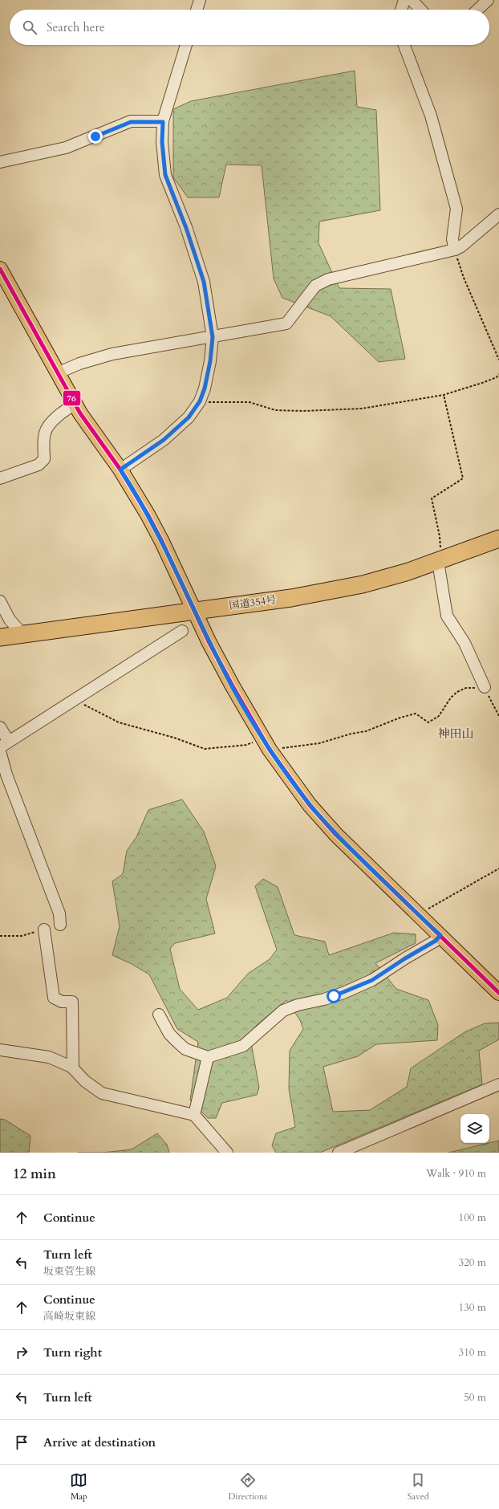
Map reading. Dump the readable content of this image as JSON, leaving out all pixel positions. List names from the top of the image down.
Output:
{
  "streets": {
    "highway": ["国道354号"]
  },
  "districts": ["神田山"],
  "lines": ["transit line 76"],
  "page": {
    "search": "Search here",
    "heading": ["12 min", "Walk · 910 m"],
    "list": [
      ["Continue", "100 m"],
      ["Turn left", "坂東菅生線", "320 m"],
      ["Continue", "高崎坂東線", "130 m"],
      ["Turn right", "310 m"],
      ["Turn left", "50 m"],
      "Arrive at destination"
    ],
    "nav": ["Map", "Directions", "Saved"]
  }
}
